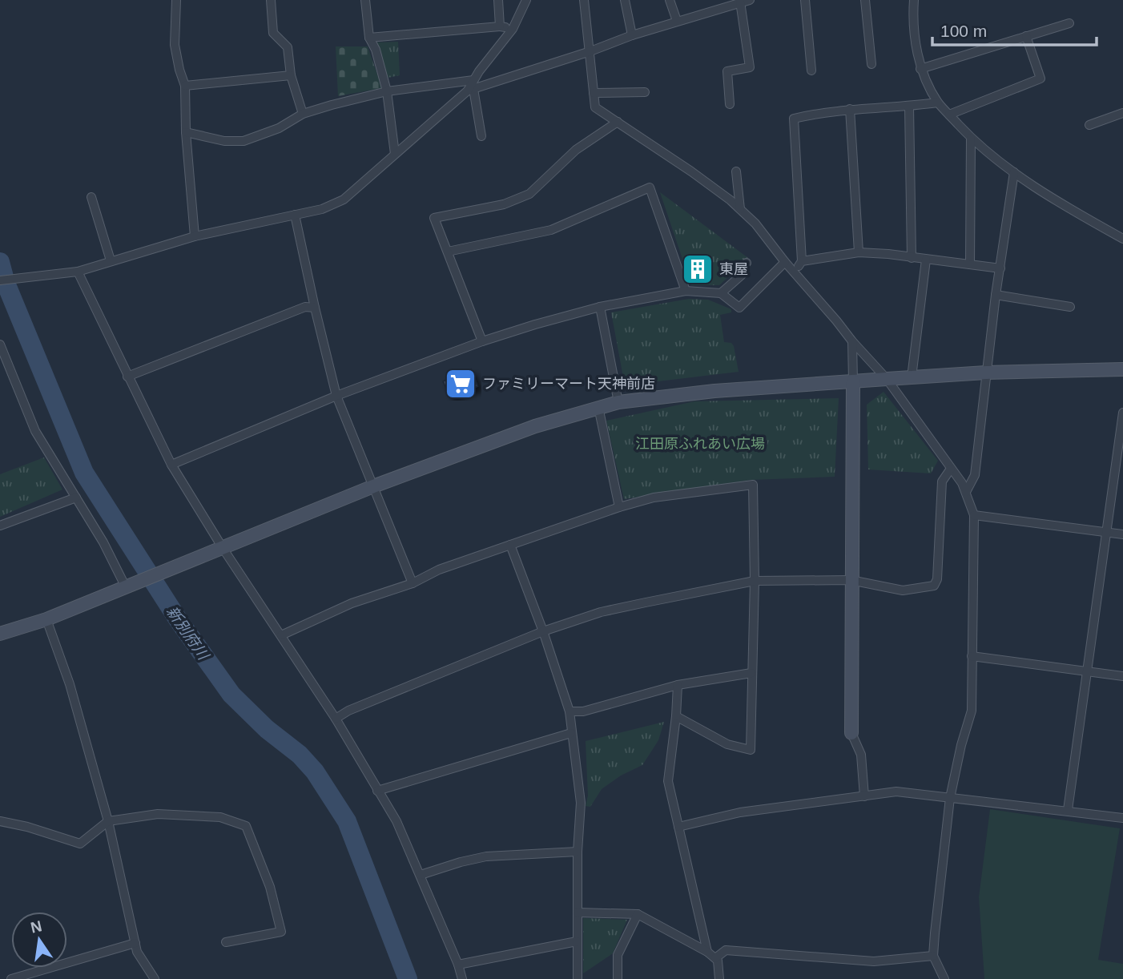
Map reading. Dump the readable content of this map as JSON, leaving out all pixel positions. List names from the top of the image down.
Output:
{
  "water": ["新別府川"],
  "parks": ["江田原ふれあい広場"],
  "places": {
    "building": ["東屋"],
    "supermarket": ["ファミリーマート天神前店"]
  },
  "scale_bar": "100 m",
  "north": "top"
}
